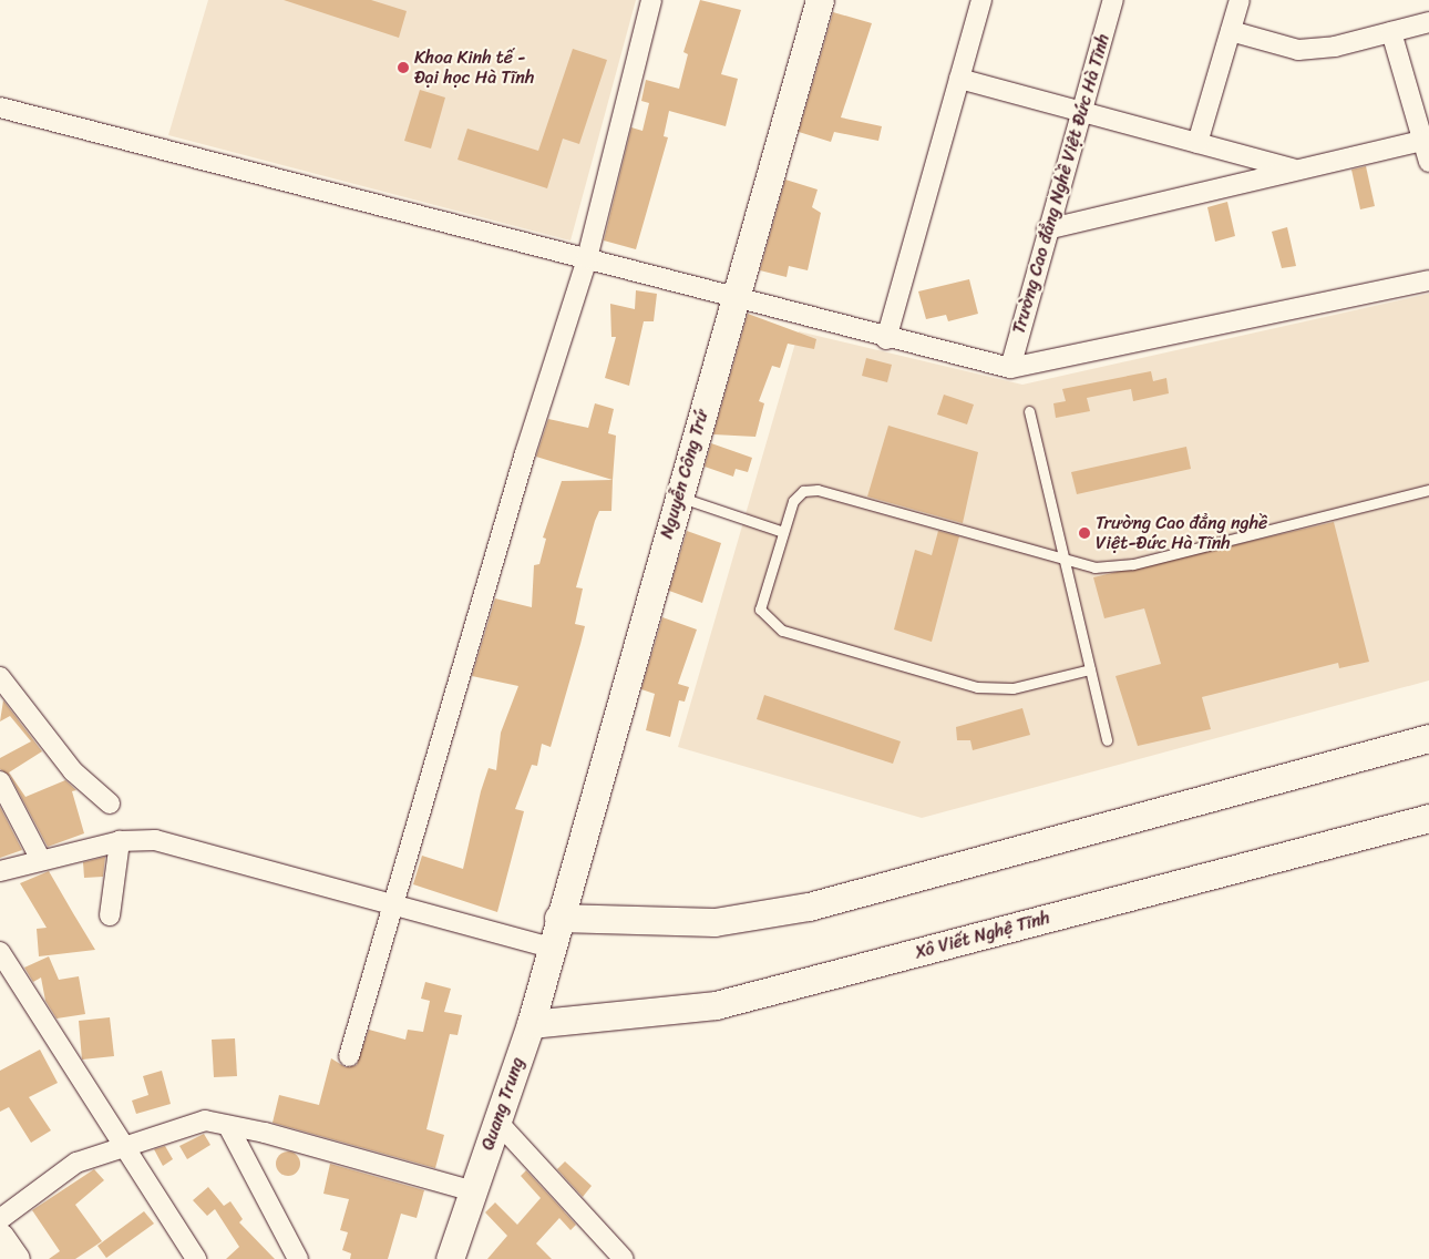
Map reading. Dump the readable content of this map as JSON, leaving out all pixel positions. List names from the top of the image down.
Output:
{
  "streets": {
    "street": [
      "Trường Cao đẳng Nghề Việt Đức Hà Tĩnh",
      "Nguyễn Công Trứ",
      "Xô Viết Nghệ Tĩnh",
      "Quang Trung"
    ]
  },
  "crossings": [
    ["Nguyễn Công Trứ", "Quang Trung"],
    ["Xô Viết Nghệ Tĩnh", "Quang Trung"]
  ],
  "places": ["Khoa Kinh tế - Đại học Hà Tĩnh", "Trường Cao đẳng nghề Việt-Đức Hà Tĩnh"]
}
